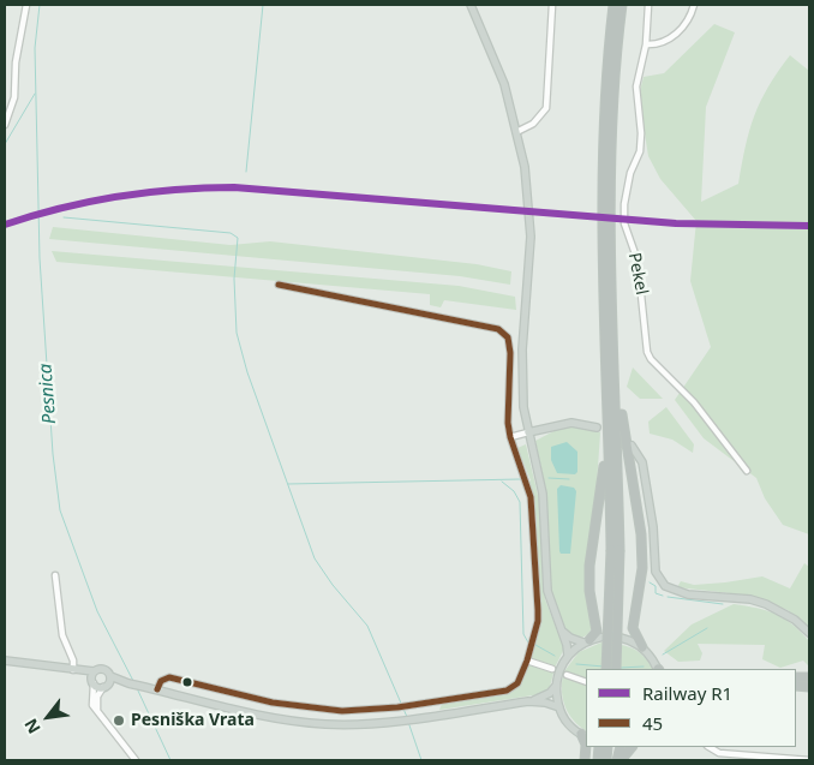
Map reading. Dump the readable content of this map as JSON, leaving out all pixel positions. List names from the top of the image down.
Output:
{
  "streets": {
    "street": ["Pekel"]
  },
  "water": ["Pesnica"],
  "places": ["Pesniška Vrata"],
  "lines": ["rail line R1", "transit line 45"],
  "legend": ["Railway R1", "45"],
  "north": "bottom left"
}
